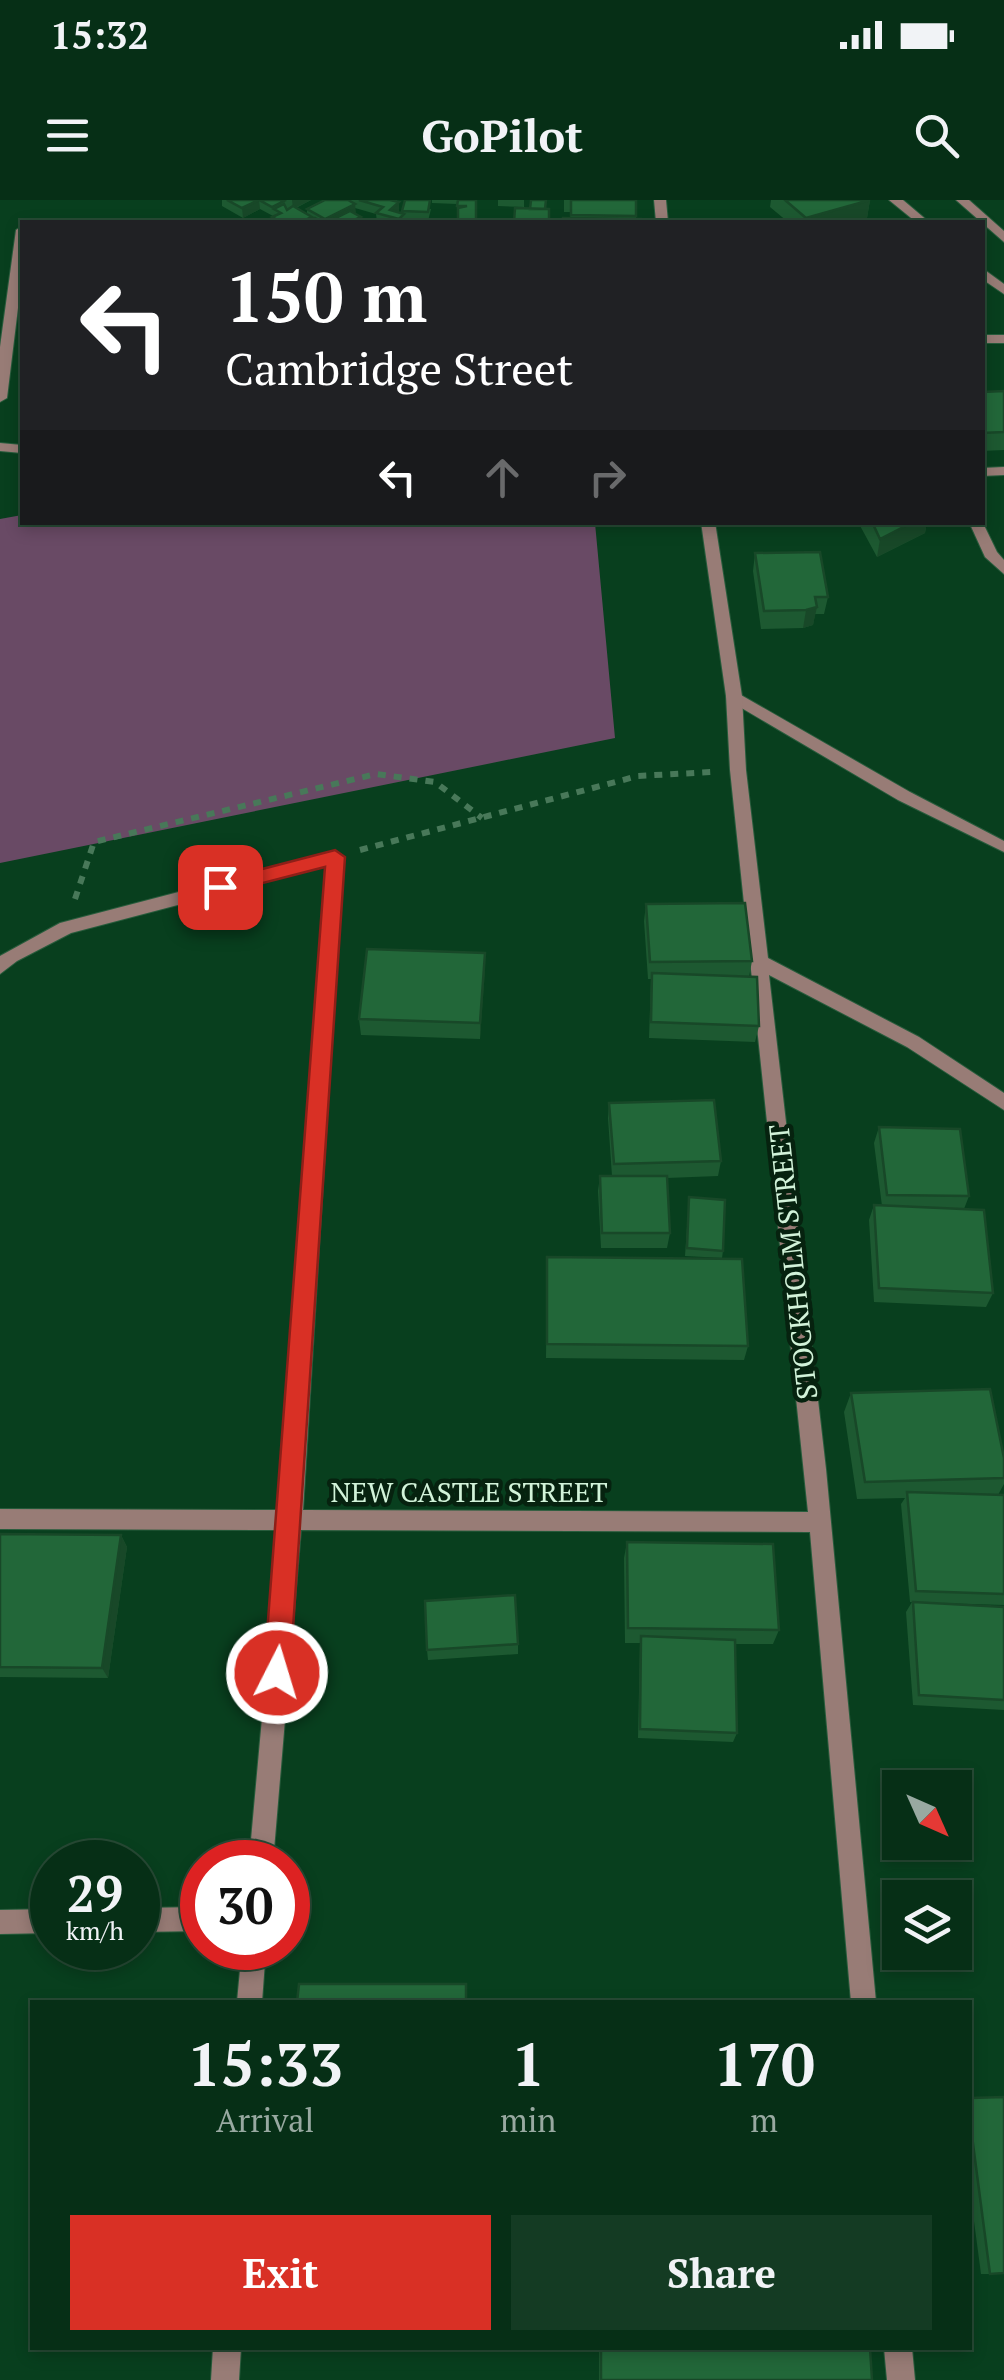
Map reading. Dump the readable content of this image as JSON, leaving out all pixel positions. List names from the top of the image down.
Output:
{
  "streets": {
    "street": ["STOCKHOLM STREET", "NEW CASTLE STREET"]
  },
  "crossings": [
    ["STOCKHOLM STREET", "NEW CASTLE STREET"]
  ],
  "north": "bottom right",
  "page": {
    "status": "15:32",
    "header": "GoPilot",
    "turn": ["150 m", "Cambridge Street"],
    "speed": "29 km/h",
    "limit": "30",
    "eta": [
      "15:33",
      "Arrival",
      "1",
      "min",
      "170",
      "m"
    ],
    "buttons": ["Exit", "Share"]
  }
}
